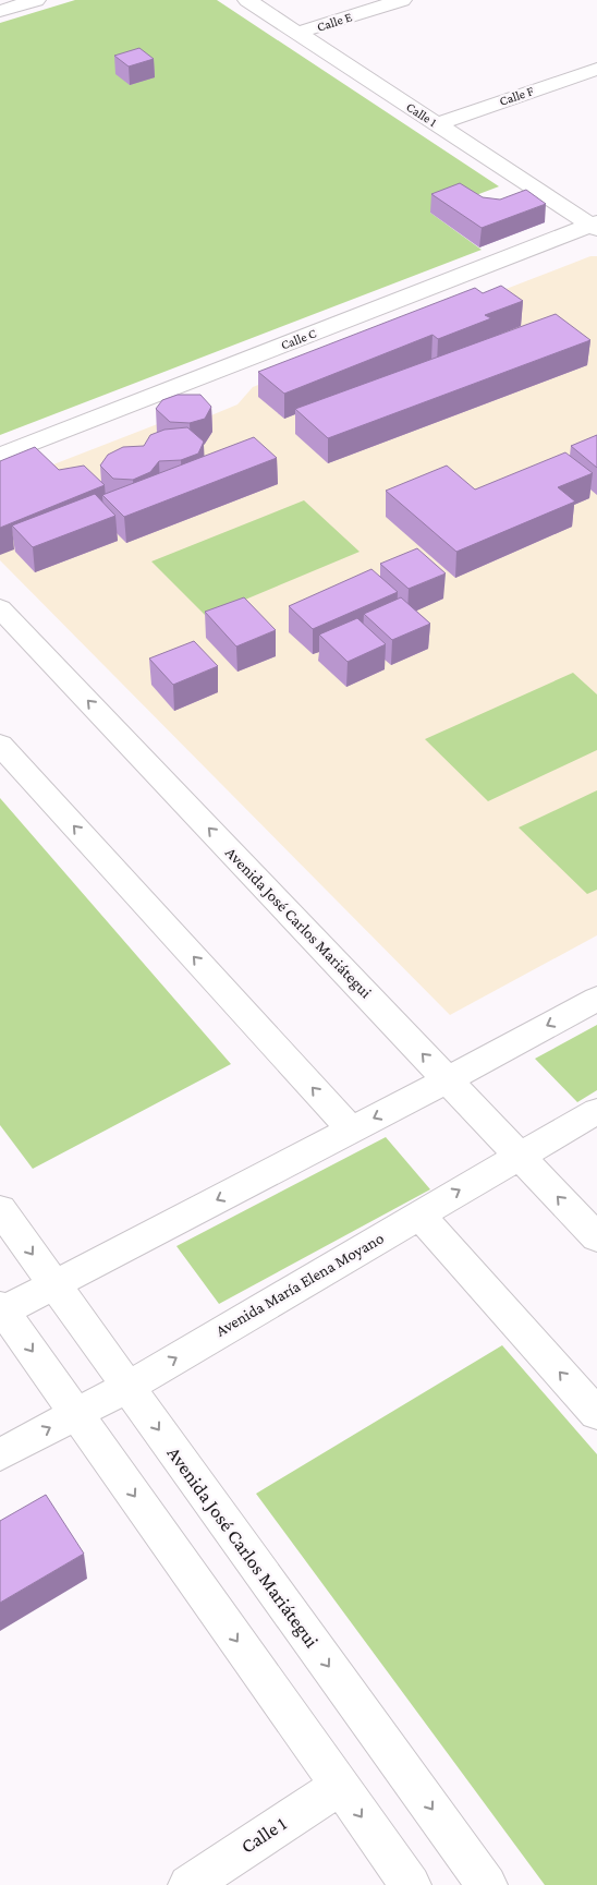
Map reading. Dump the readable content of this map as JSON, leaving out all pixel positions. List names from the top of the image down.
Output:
{
  "streets": {
    "street": [
      "Calle E",
      "Calle F",
      "Calle 1",
      "Calle C",
      "Avenida José Carlos Mariátegui",
      "Avenida María Elena Moyano"
    ]
  },
  "crossings": [
    ["Calle E", "Calle 1"],
    ["Calle F", "Calle 1"],
    ["Calle 1", "Calle C"],
    ["Avenida José Carlos Mariátegui", "Avenida María Elena Moyano"]
  ]
}
